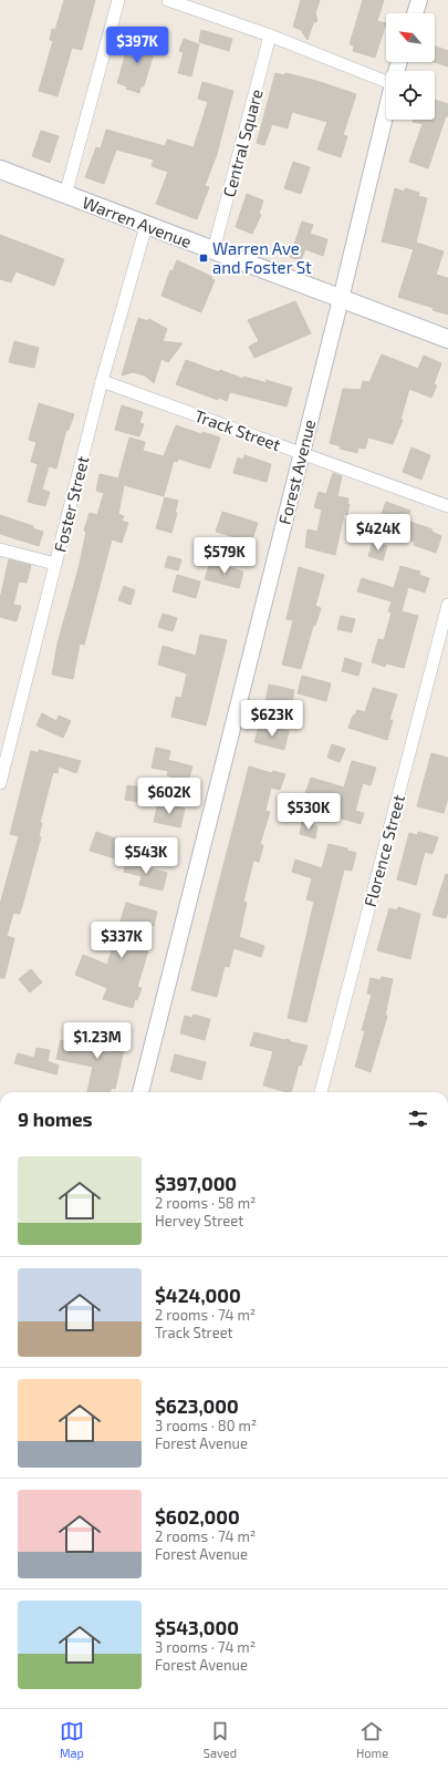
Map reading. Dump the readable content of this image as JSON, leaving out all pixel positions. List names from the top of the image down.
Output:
{
  "streets": {
    "main road": ["Warren Avenue"],
    "street": [
      "Central Square",
      "Track Street",
      "Forest Avenue",
      "Foster Street",
      "Florence Street"
    ]
  },
  "crossings": [
    ["Central Square", "Warren Avenue"],
    ["Warren Avenue", "Forest Avenue"],
    ["Warren Avenue", "Foster Street"],
    ["Track Street", "Forest Avenue"],
    ["Track Street", "Foster Street"]
  ],
  "places": {
    "transit": ["Warren Ave and Foster St"]
  },
  "north": "top left",
  "page": {
    "price": [
      "$397K",
      "$424K",
      "$579K",
      "$623K",
      "$602K",
      "$530K",
      "$543K",
      "$337K",
      "$1.23M"
    ],
    "heading": "9 homes",
    "list": [
      {
        "name": "$397,000",
        "note": "2 rooms · 58 m² · Hervey Street"
      },
      {
        "name": "$424,000",
        "note": "2 rooms · 74 m² · Track Street"
      },
      {
        "name": "$623,000",
        "note": "3 rooms · 80 m² · Forest Avenue"
      },
      {
        "name": "$602,000",
        "note": "2 rooms · 74 m² · Forest Avenue"
      },
      {
        "name": "$543,000",
        "note": "3 rooms · 74 m² · Forest Avenue"
      }
    ],
    "tabs": ["Map", "Saved", "Home"]
  }
}
